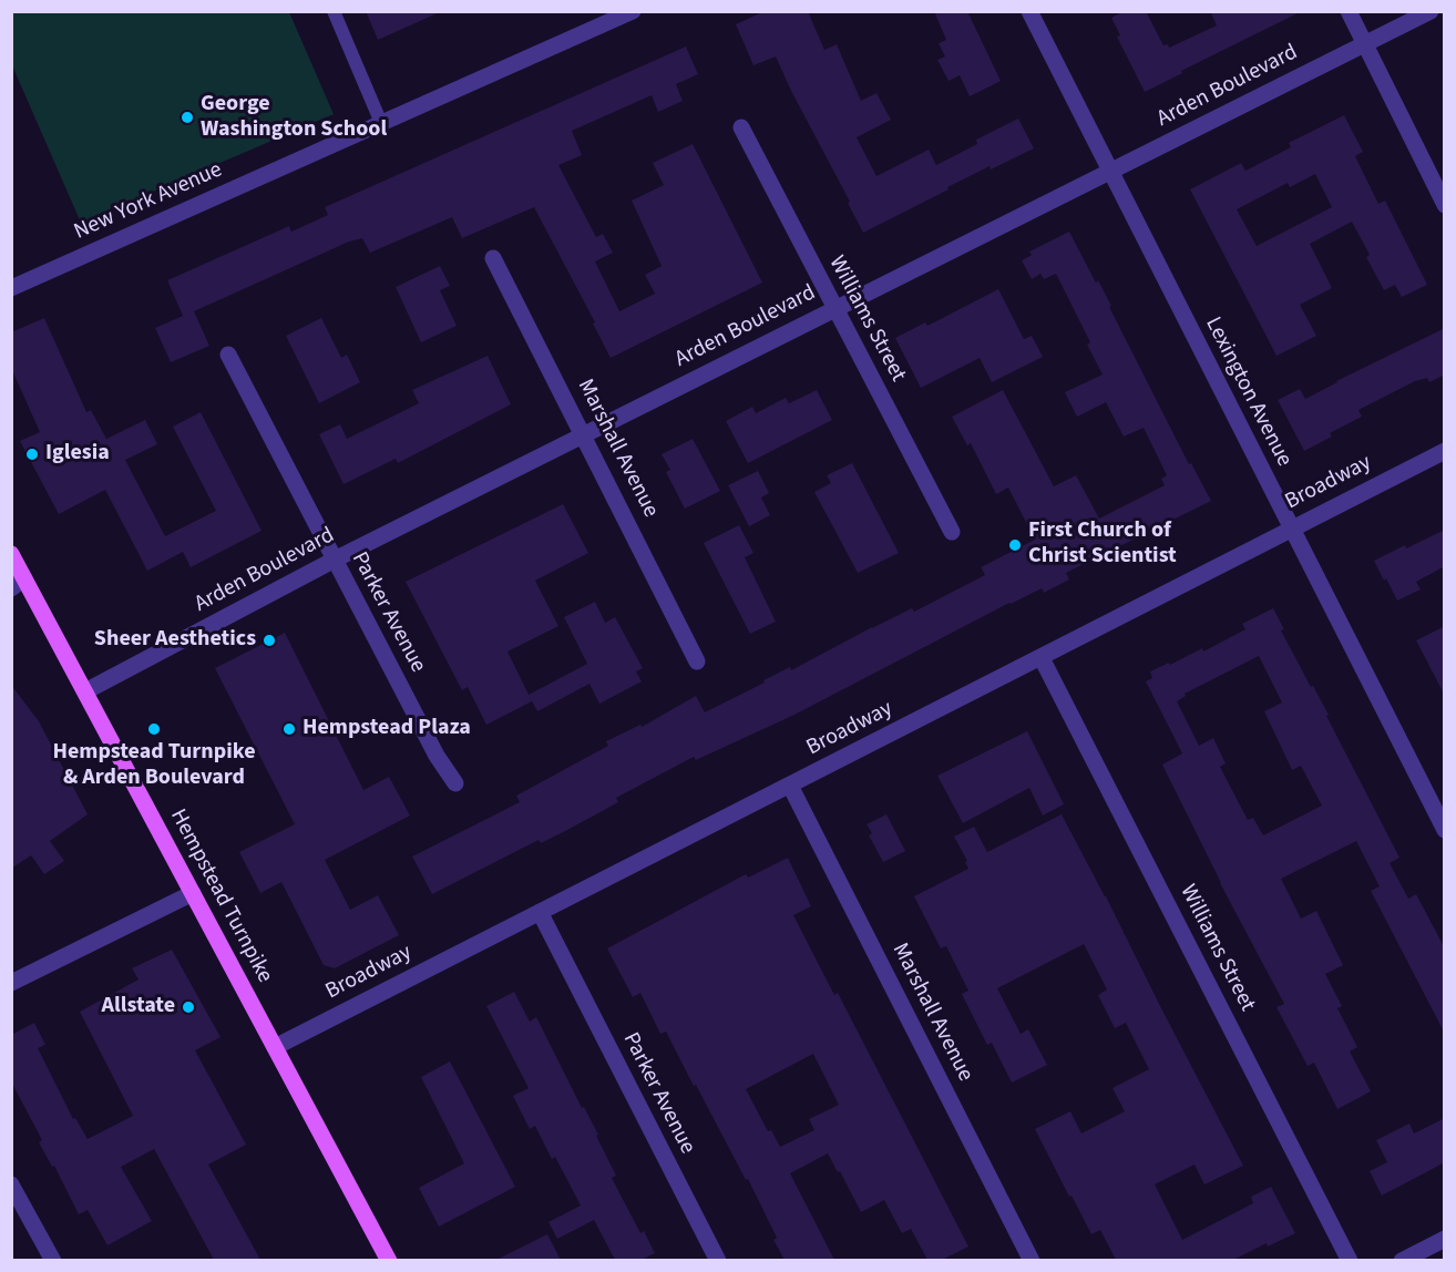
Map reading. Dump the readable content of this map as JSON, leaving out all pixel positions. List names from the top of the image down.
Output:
{
  "streets": {
    "main road": ["Hempstead Turnpike"],
    "street": [
      "Arden Boulevard",
      "New York Avenue",
      "Williams Street",
      "Lexington Avenue",
      "Marshall Avenue",
      "Broadway",
      "Parker Avenue"
    ]
  },
  "crossings": [
    ["Arden Boulevard", "Williams Street"],
    ["Arden Boulevard", "Lexington Avenue"],
    ["Arden Boulevard", "Marshall Avenue"],
    ["Arden Boulevard", "Parker Avenue"],
    ["Arden Boulevard", "Hempstead Turnpike"],
    ["Williams Street", "Broadway"],
    ["Lexington Avenue", "Broadway"],
    ["Marshall Avenue", "Broadway"],
    ["Broadway", "Parker Avenue"],
    ["Broadway", "Hempstead Turnpike"]
  ],
  "places": [
    "George Washington School",
    "Iglesia",
    "First Church of Christ Scientist",
    "Sheer Aesthetics",
    "Hempstead Turnpike & Arden Boulevard",
    "Hempstead Plaza",
    "Allstate"
  ]
}
